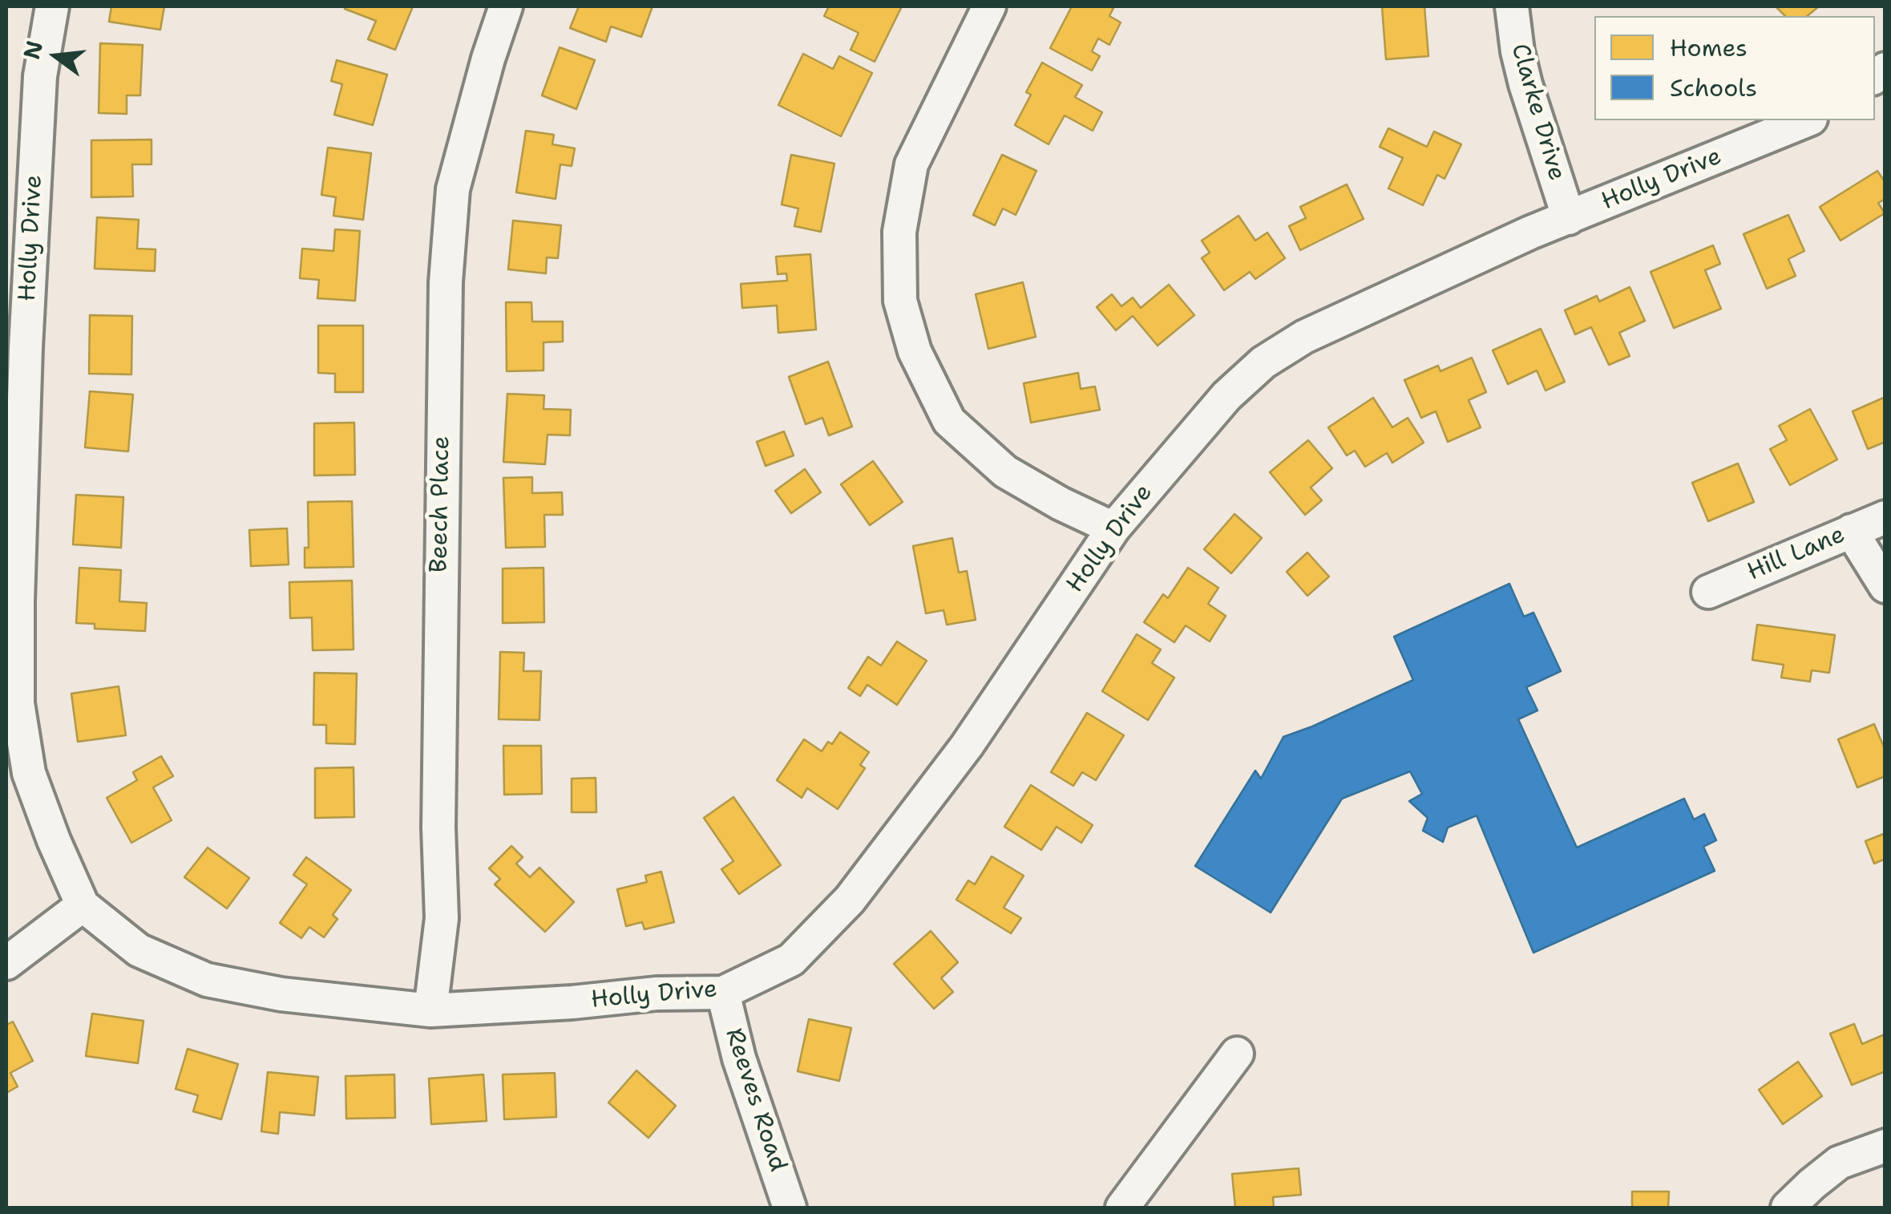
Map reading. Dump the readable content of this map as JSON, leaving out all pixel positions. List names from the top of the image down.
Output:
{
  "streets": {
    "street": [
      "Clarke Drive",
      "Holly Drive",
      "Beech Place",
      "Hill Lane",
      "Reeves Road"
    ]
  },
  "crossings": [
    ["Clarke Drive", "Holly Drive"],
    ["Holly Drive", "Beech Place"],
    ["Holly Drive", "Reeves Road"]
  ],
  "legend": ["Homes", "Schools"],
  "north": "left"
}
